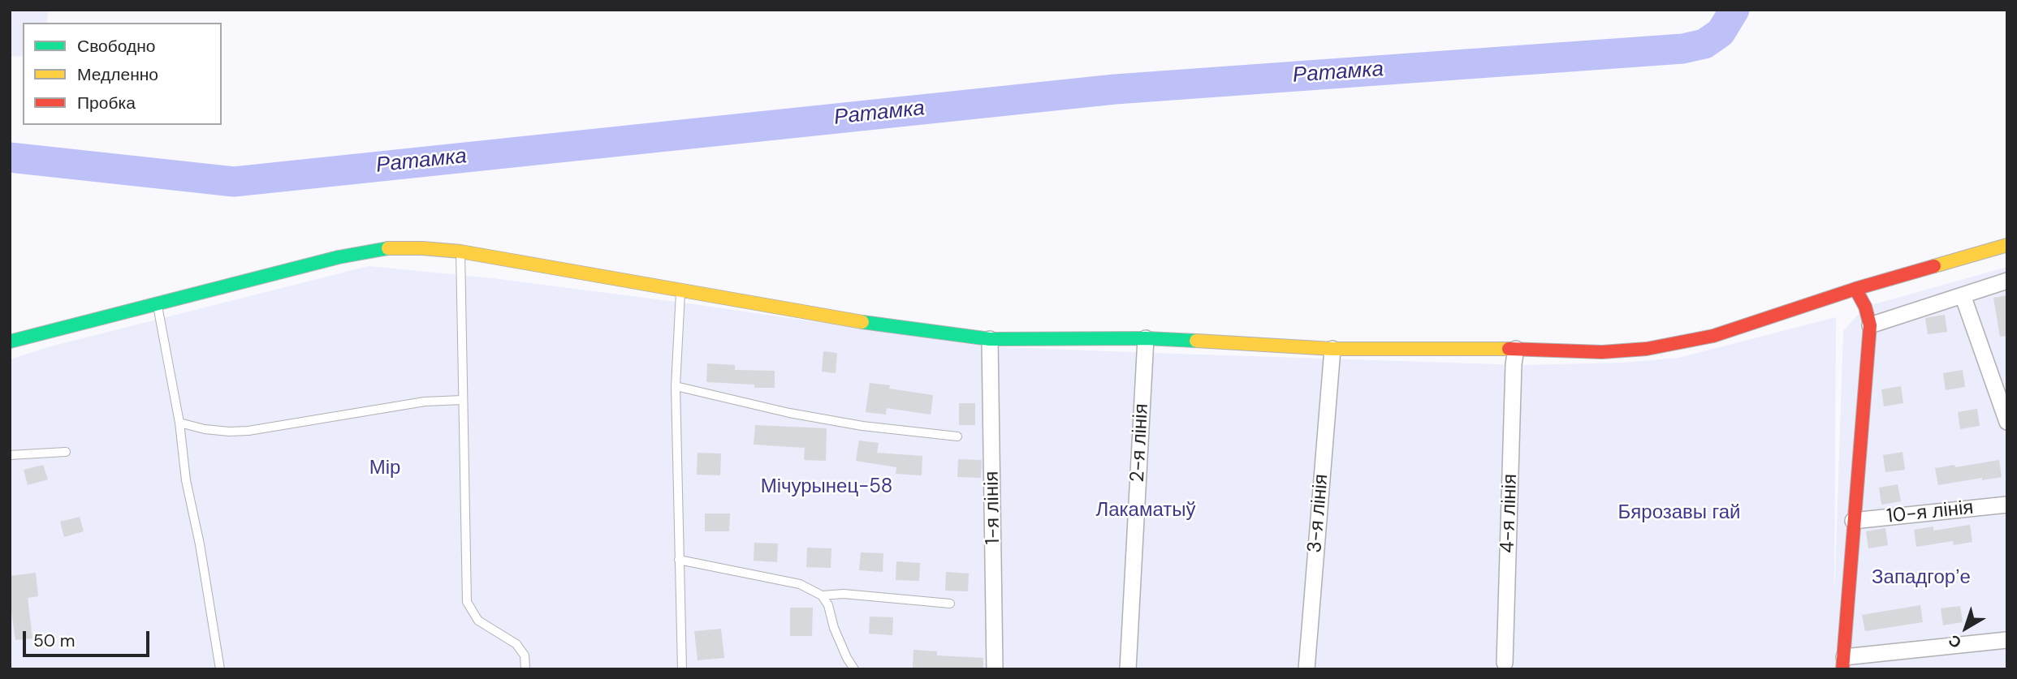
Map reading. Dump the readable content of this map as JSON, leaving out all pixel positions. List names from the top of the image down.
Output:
{
  "streets": {
    "street": [
      "2-я лінія",
      "1-я лінія",
      "10-я лінія",
      "3-я лінія",
      "4-я лінія"
    ]
  },
  "water": ["Ратамка"],
  "parks": [
    "Мір",
    "Мічурынец-58",
    "Лакаматыў",
    "Бярозавы гай",
    "Западгорʼе"
  ],
  "legend": ["Свободно", "Медленно", "Пробка"],
  "scale_bar": "50 m",
  "north": "bottom left"
}
